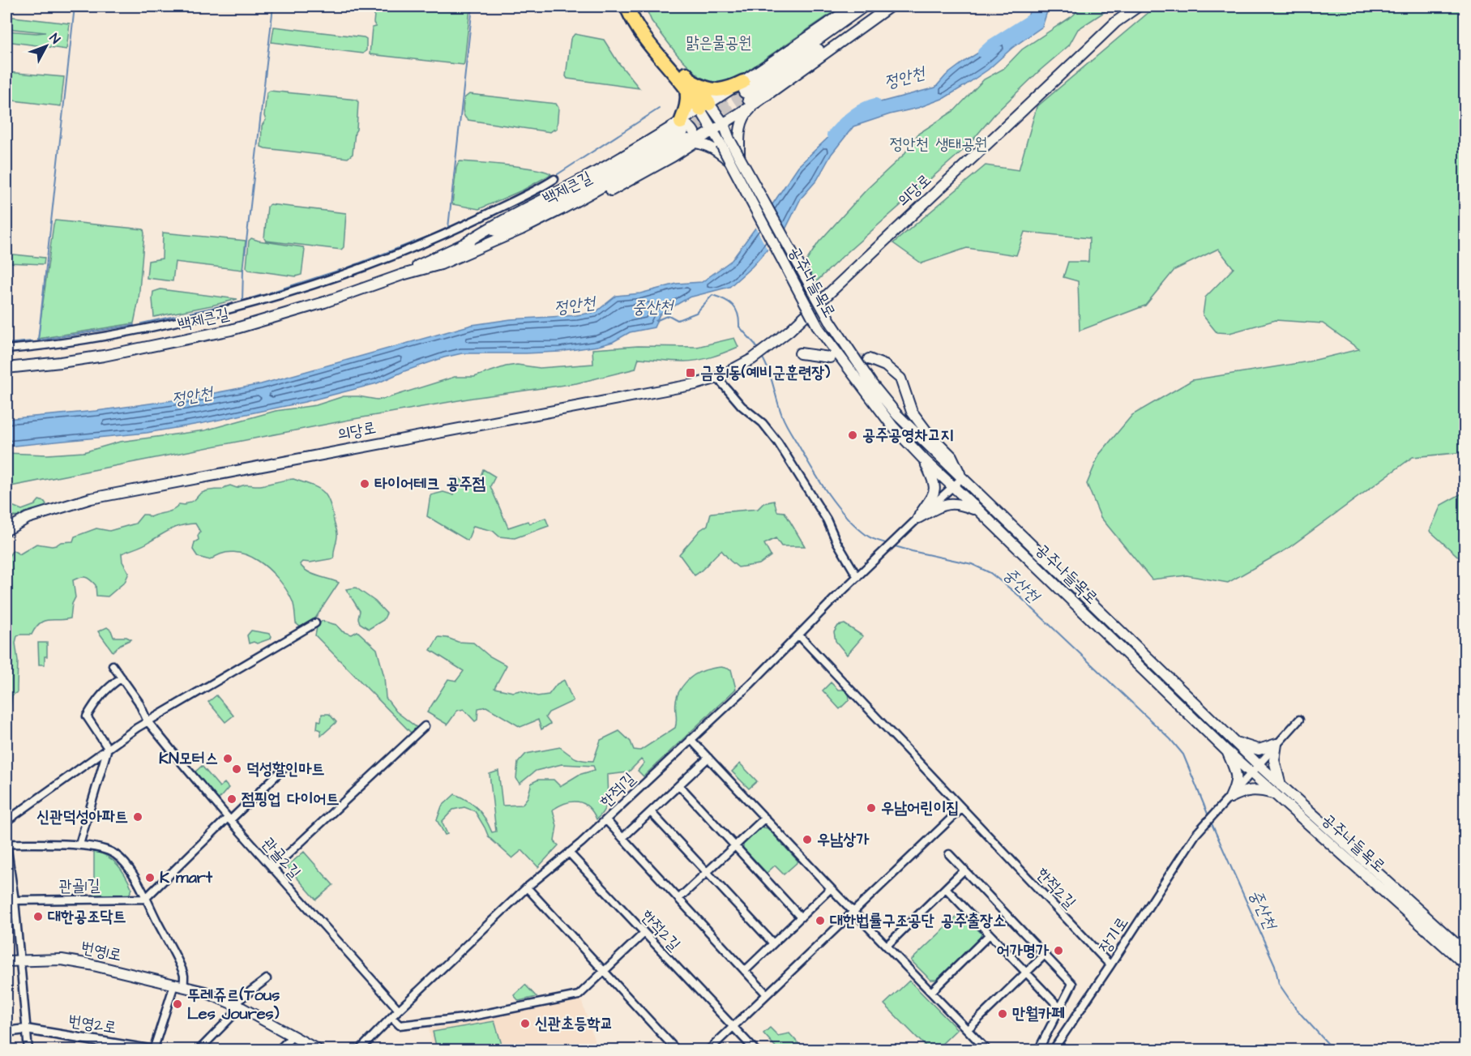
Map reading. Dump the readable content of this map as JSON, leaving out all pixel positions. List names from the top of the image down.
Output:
{
  "streets": {
    "main road": [
      "백제큰길",
      "의당로",
      "공주나들목로",
      "번영1로"
    ],
    "street": [
      "한적1길",
      "관골2길",
      "관골1길",
      "한적2길",
      "장기로",
      "번영2로"
    ]
  },
  "crossings": [
    ["공주나들목로", "한적1길"],
    ["한적1길", "관골2길"],
    ["한적1길", "한적2길"],
    ["한적2길", "장기로"]
  ],
  "water": ["정안천", "중산천"],
  "parks": ["맑은물공원", "정안천 생태공원"],
  "places": {
    "transit": ["금흥1동(예비군훈련장)"],
    "other": [
      "공주공영차고지",
      "타이어테크 공주점",
      "KN모터스",
      "덕성할인마트",
      "점핑업 다이어트",
      "우남어린이집",
      "신관덕성아파트",
      "우남상가",
      "K mart",
      "대한공조닥트",
      "대한법률구조공단 공주출장소",
      "어가명가",
      "뚜레쥬르(Tous Les Joures)",
      "만월카페",
      "신관초등학교"
    ]
  },
  "north": "top right"
}
